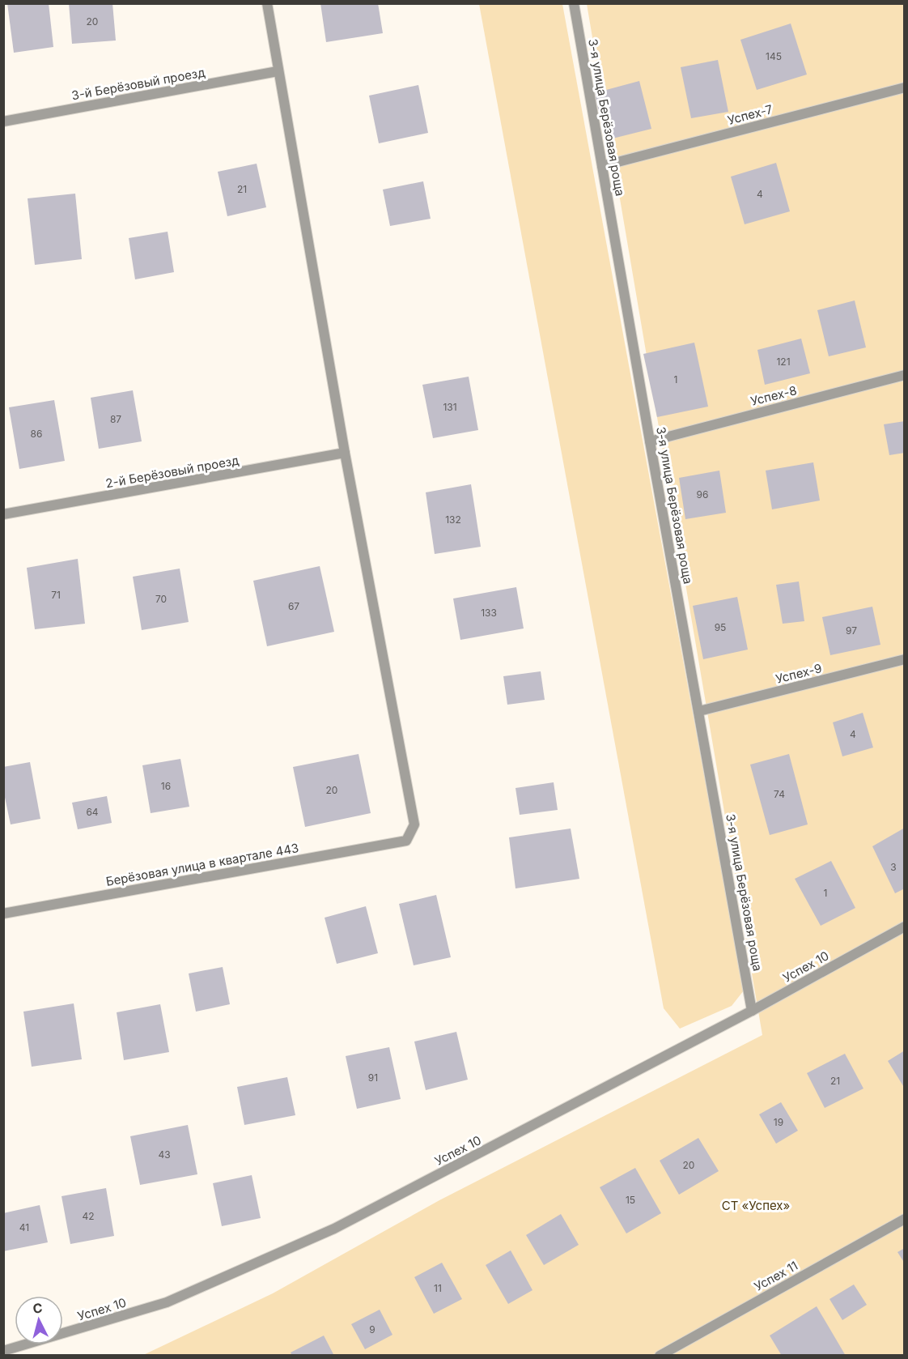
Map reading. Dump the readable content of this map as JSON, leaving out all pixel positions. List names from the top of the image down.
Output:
{
  "streets": {
    "street": [
      "3-й Берёзовый проезд",
      "Успех-7",
      "3-я улица Берёзовая роща",
      "Успех-8",
      "2-й Берёзовый проезд",
      "Успех-9",
      "Берёзовая улица в квартале 443",
      "Успех 10",
      "Успех 11"
    ]
  },
  "crossings": [
    ["Успех-7", "3-я улица Берёзовая роща"],
    ["3-я улица Берёзовая роща", "Успех-8"],
    ["3-я улица Берёзовая роща", "Успех-9"],
    ["3-я улица Берёзовая роща", "Успех 10"],
    ["2-й Берёзовый проезд", "Берёзовая улица в квартале 443"]
  ],
  "parks": ["СТ «Успех»"],
  "house_numbers": [
    "20",
    "145",
    "21",
    "4",
    "121",
    "1",
    "131",
    "87",
    "86",
    "96",
    "132",
    "71",
    "70",
    "67",
    "133",
    "95",
    "97",
    "4",
    "16",
    "20",
    "74",
    "64",
    "3",
    "1",
    "91",
    "21",
    "19",
    "43",
    "20",
    "15",
    "42",
    "41",
    "11",
    "9"
  ],
  "north": "top"
}
